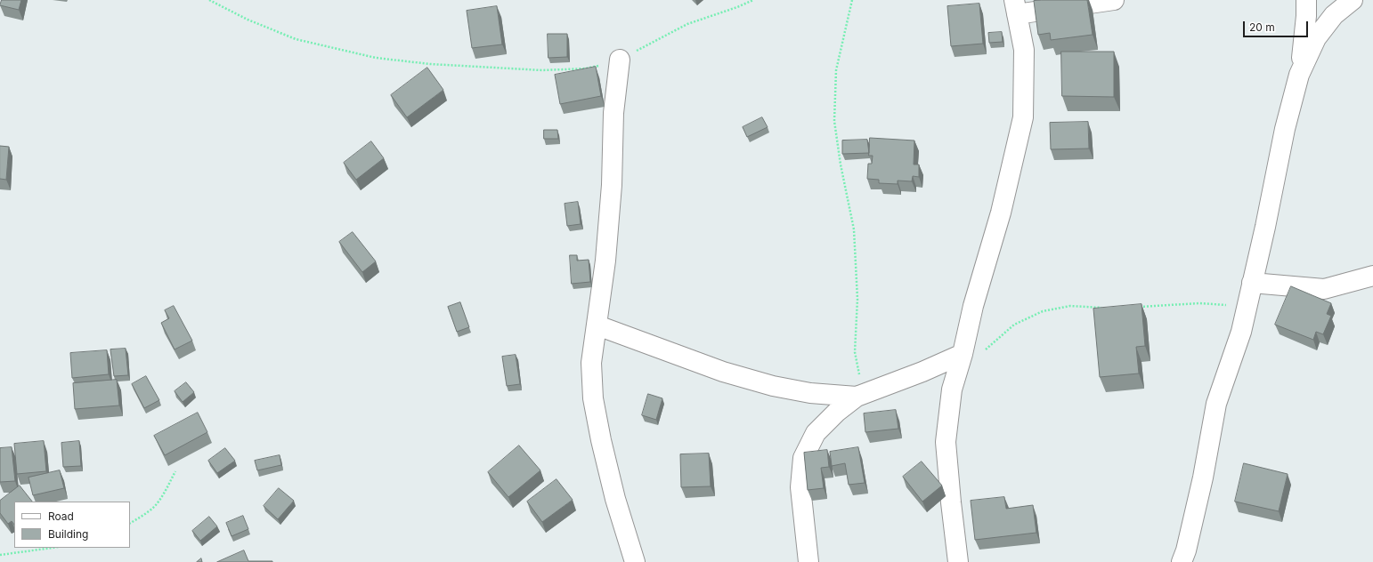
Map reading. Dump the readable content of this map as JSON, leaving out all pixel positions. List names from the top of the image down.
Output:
{
  "legend": ["Road", "Building"],
  "scale_bar": "20 m"
}
